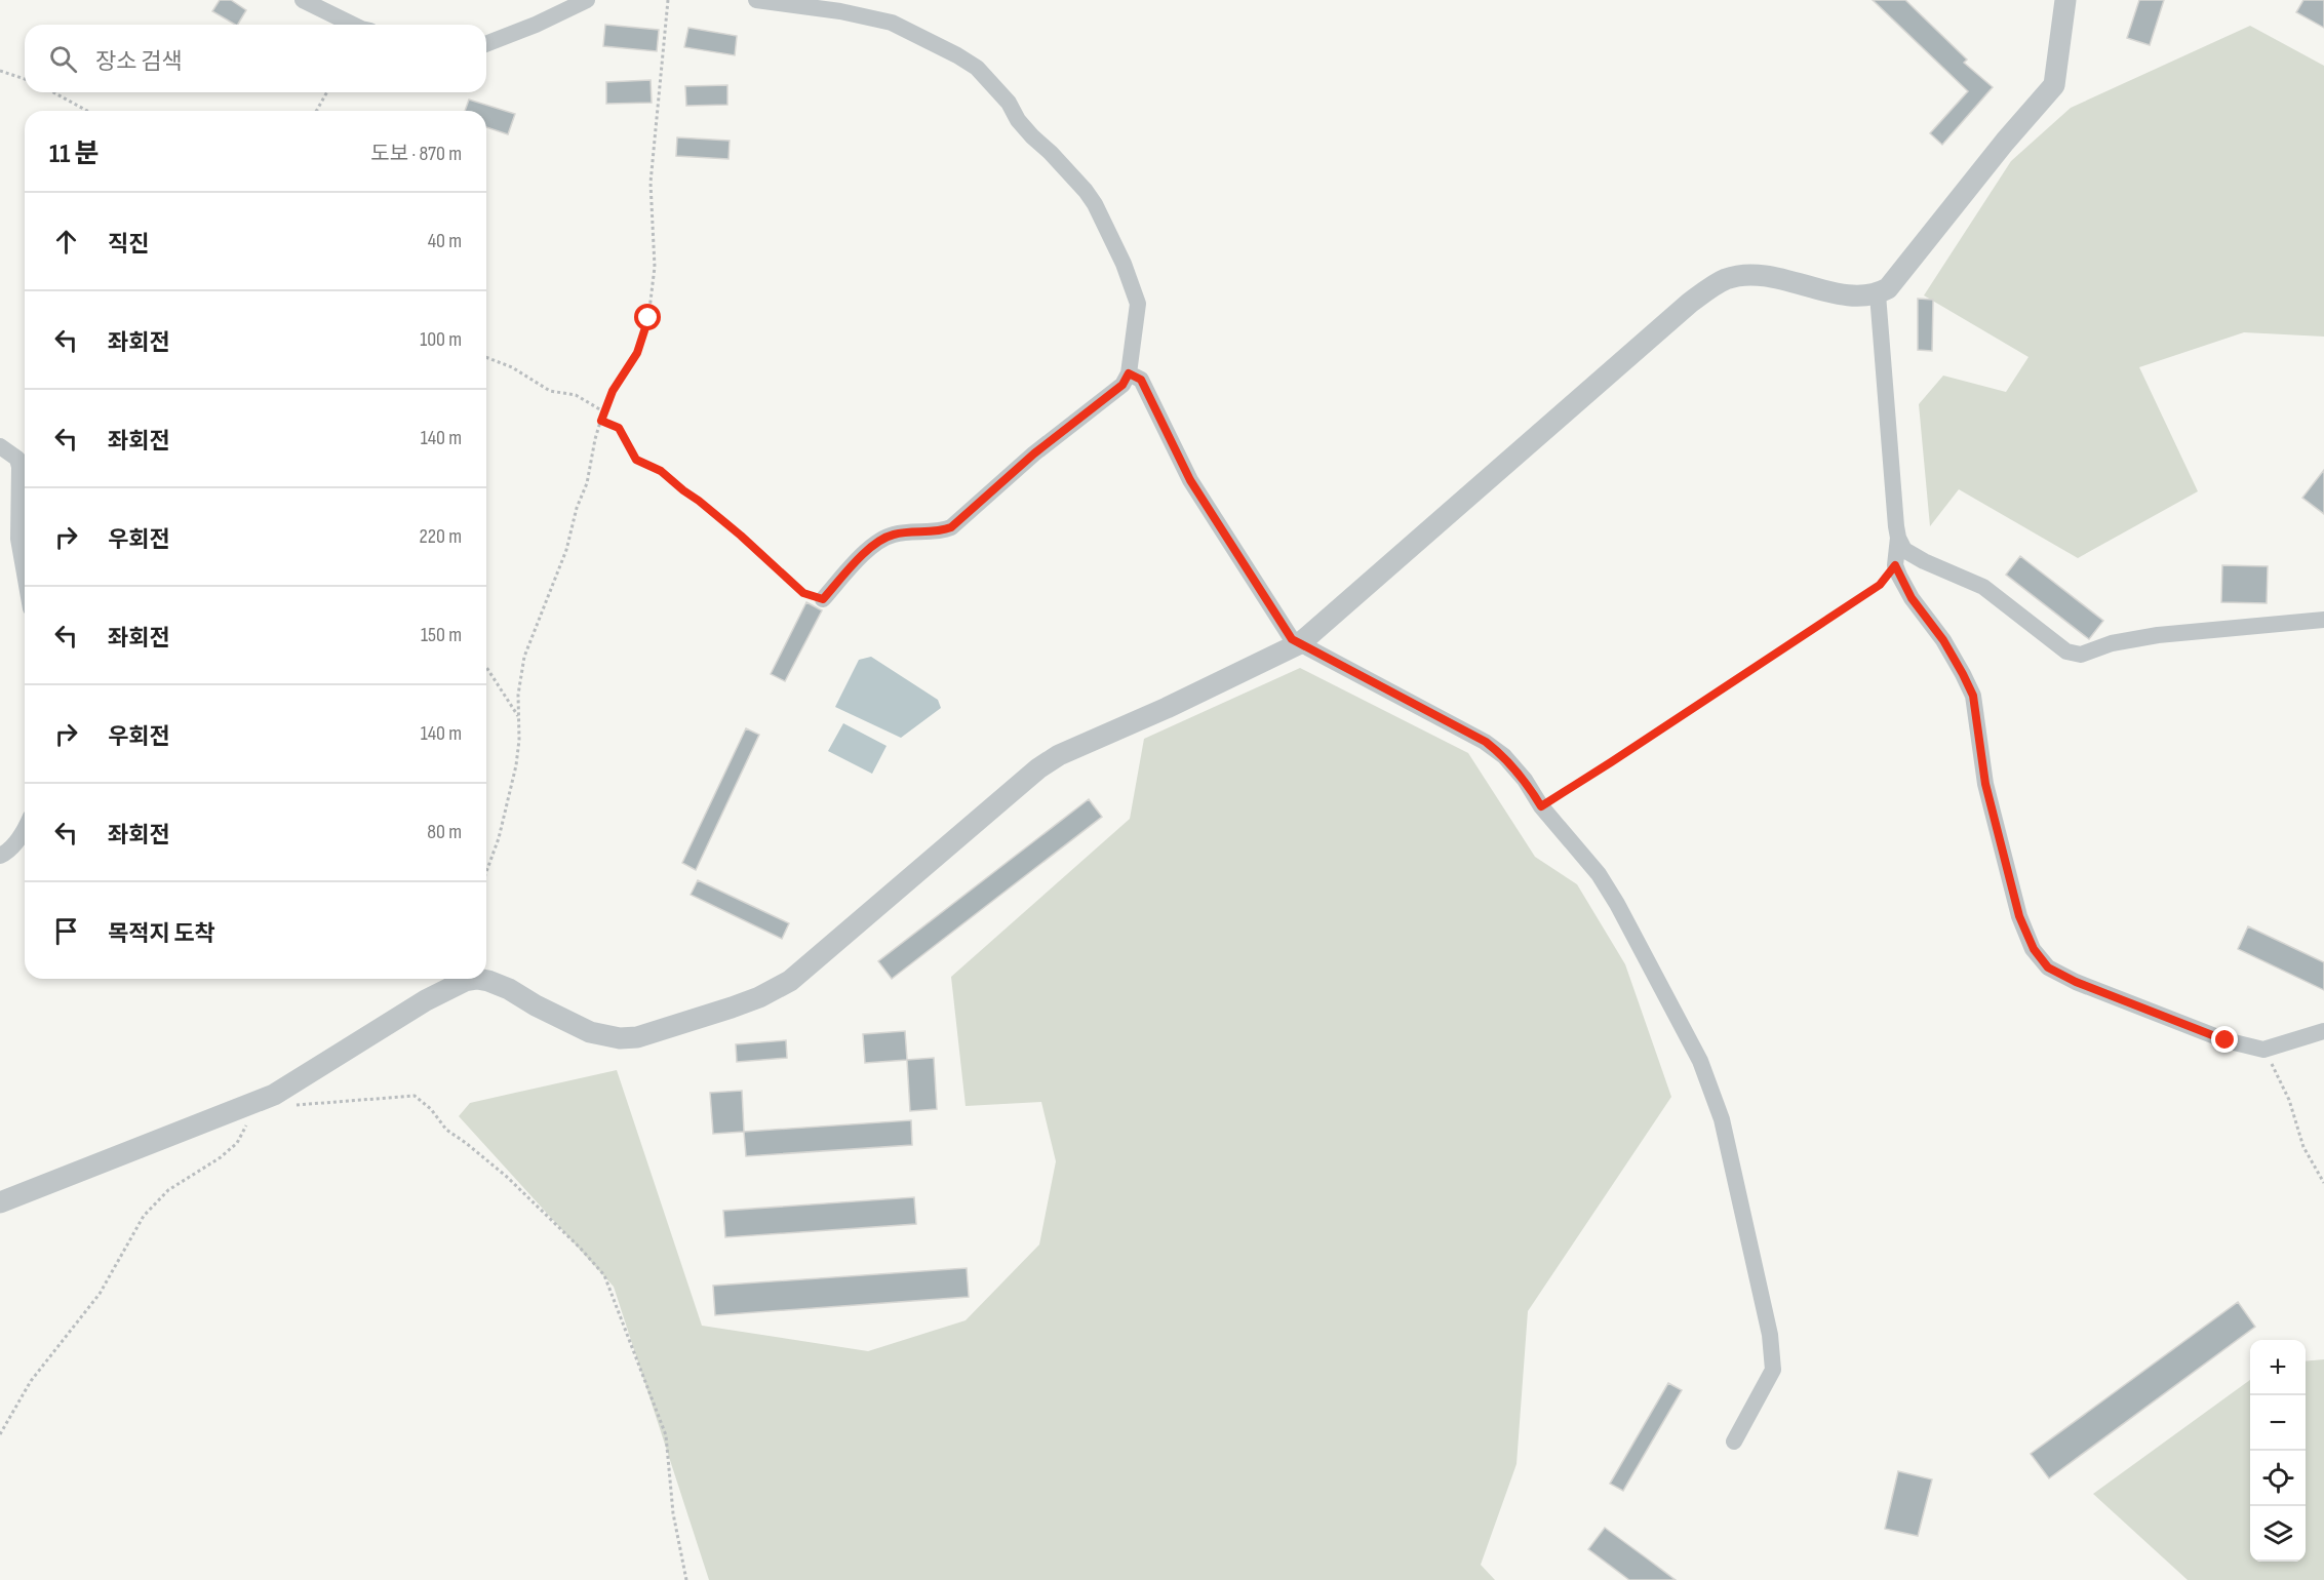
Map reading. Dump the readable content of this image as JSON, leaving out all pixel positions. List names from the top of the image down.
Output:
{
  "page": {
    "search": "장소 검색",
    "heading": ["11 분", "도보 · 870 m"],
    "list": [
      ["직진", "40 m"],
      ["좌회전", "100 m"],
      ["좌회전", "140 m"],
      ["우회전", "220 m"],
      ["좌회전", "150 m"],
      ["우회전", "140 m"],
      ["좌회전", "80 m"],
      "목적지 도착"
    ],
    "map_buttons": ["+", "−"]
  }
}
